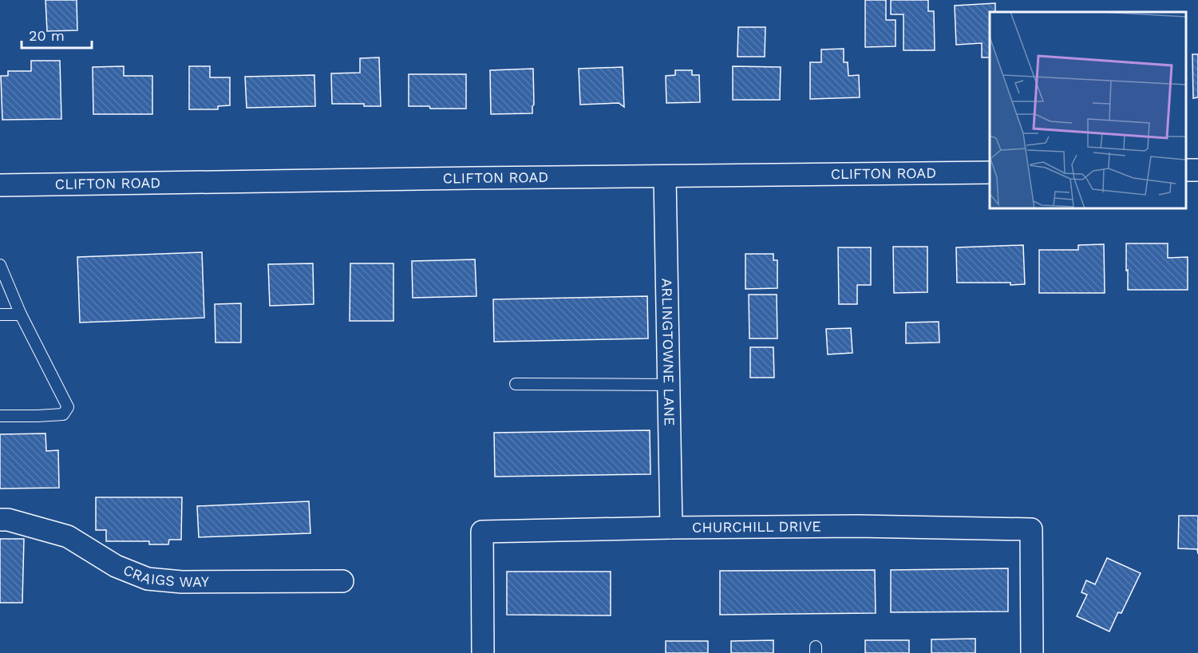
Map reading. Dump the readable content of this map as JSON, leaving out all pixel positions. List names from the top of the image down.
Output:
{
  "streets": {
    "street": [
      "CLIFTON ROAD",
      "ARLINGTOWNE LANE",
      "CHURCHILL DRIVE",
      "CRAIGS WAY"
    ]
  },
  "crossings": [
    ["CLIFTON ROAD", "ARLINGTOWNE LANE"],
    ["ARLINGTOWNE LANE", "CHURCHILL DRIVE"]
  ],
  "scale_bar": "20 m"
}
